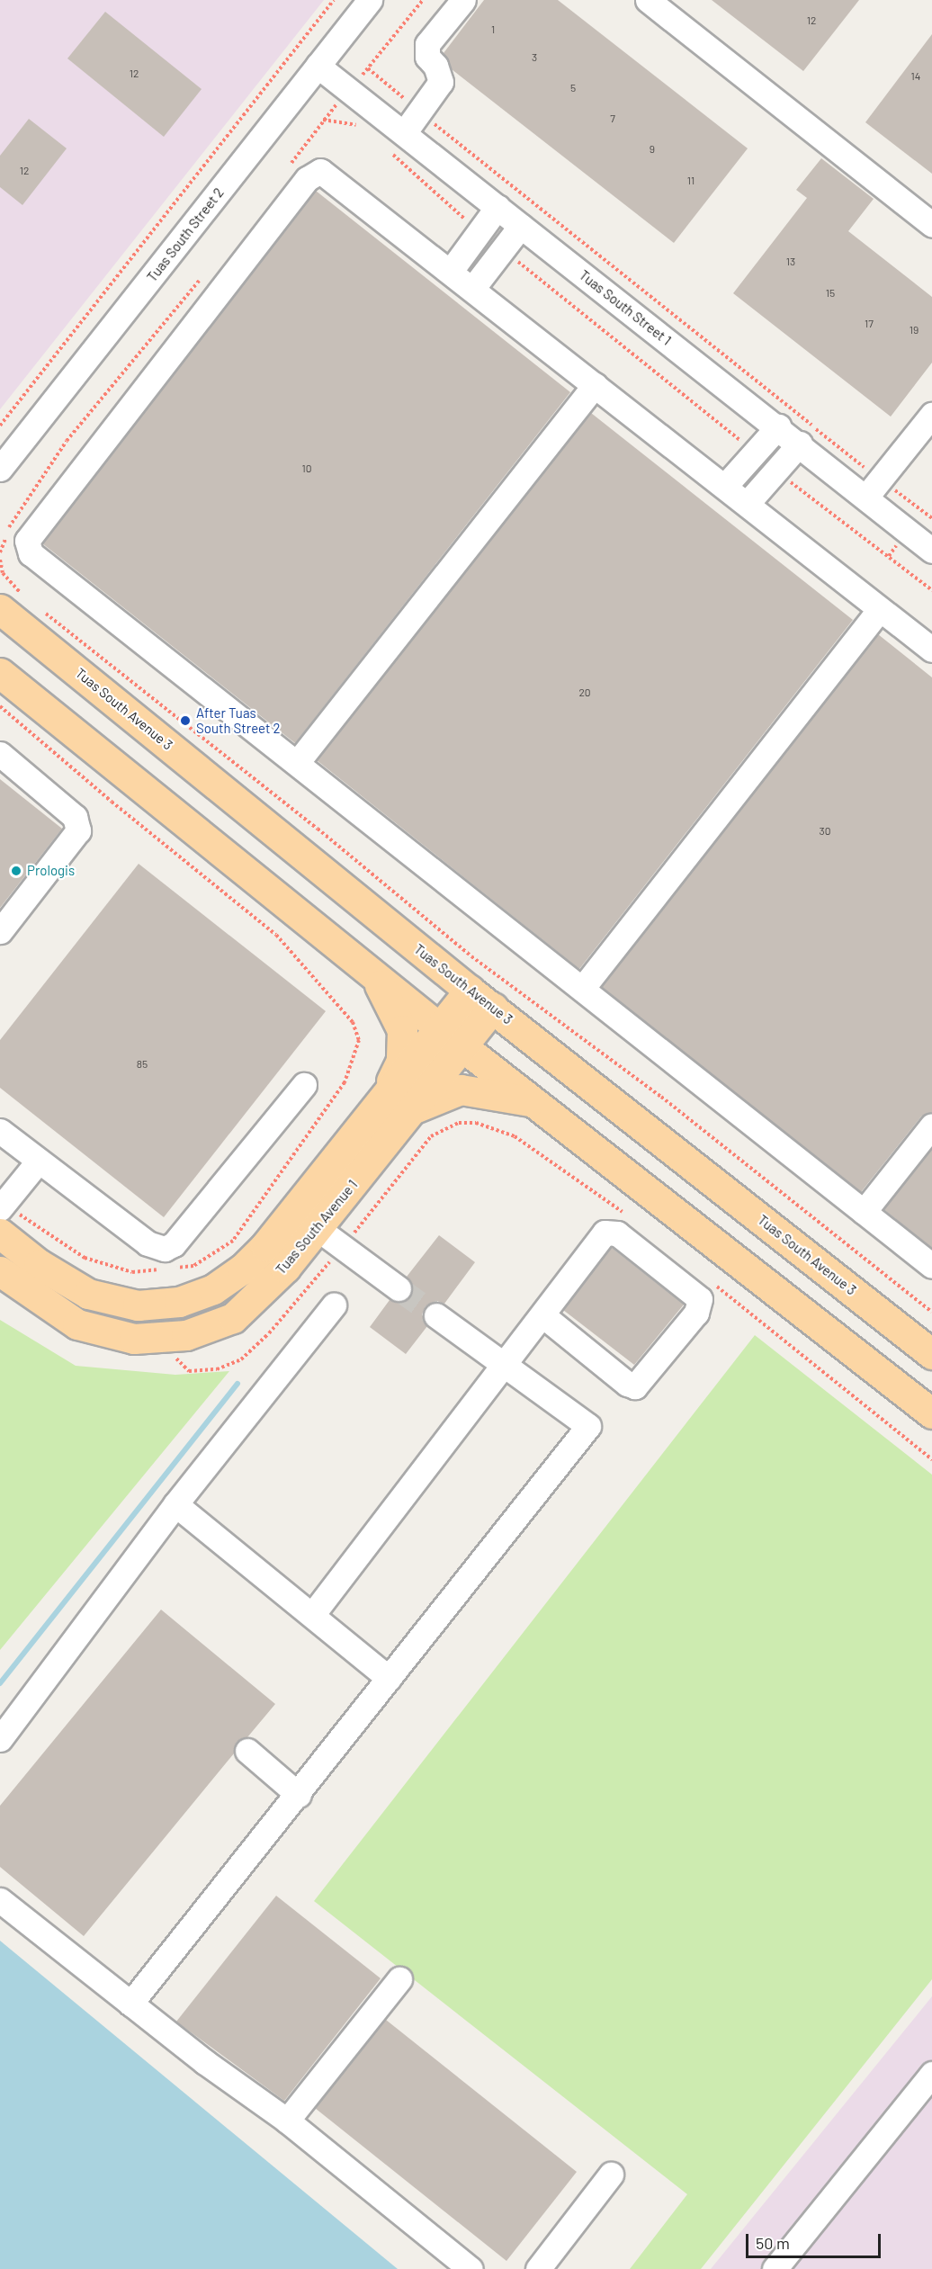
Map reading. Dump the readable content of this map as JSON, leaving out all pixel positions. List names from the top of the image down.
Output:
{
  "streets": {
    "main road": ["Tuas South Avenue 3", "Tuas South Avenue 1"],
    "street": ["Tuas South Street 2", "Tuas South Street 1"]
  },
  "crossings": [
    ["Tuas South Street 2", "Tuas South Street 1"],
    ["Tuas South Avenue 3", "Tuas South Avenue 1"]
  ],
  "places": ["After Tuas South Street 2", "Prologis"],
  "house_numbers": [
    "12",
    "1",
    "3",
    "12",
    "14",
    "5",
    "7",
    "9",
    "12",
    "11",
    "13",
    "15",
    "17",
    "19",
    "10",
    "20",
    "30",
    "85"
  ],
  "scale_bar": "50 m"
}
